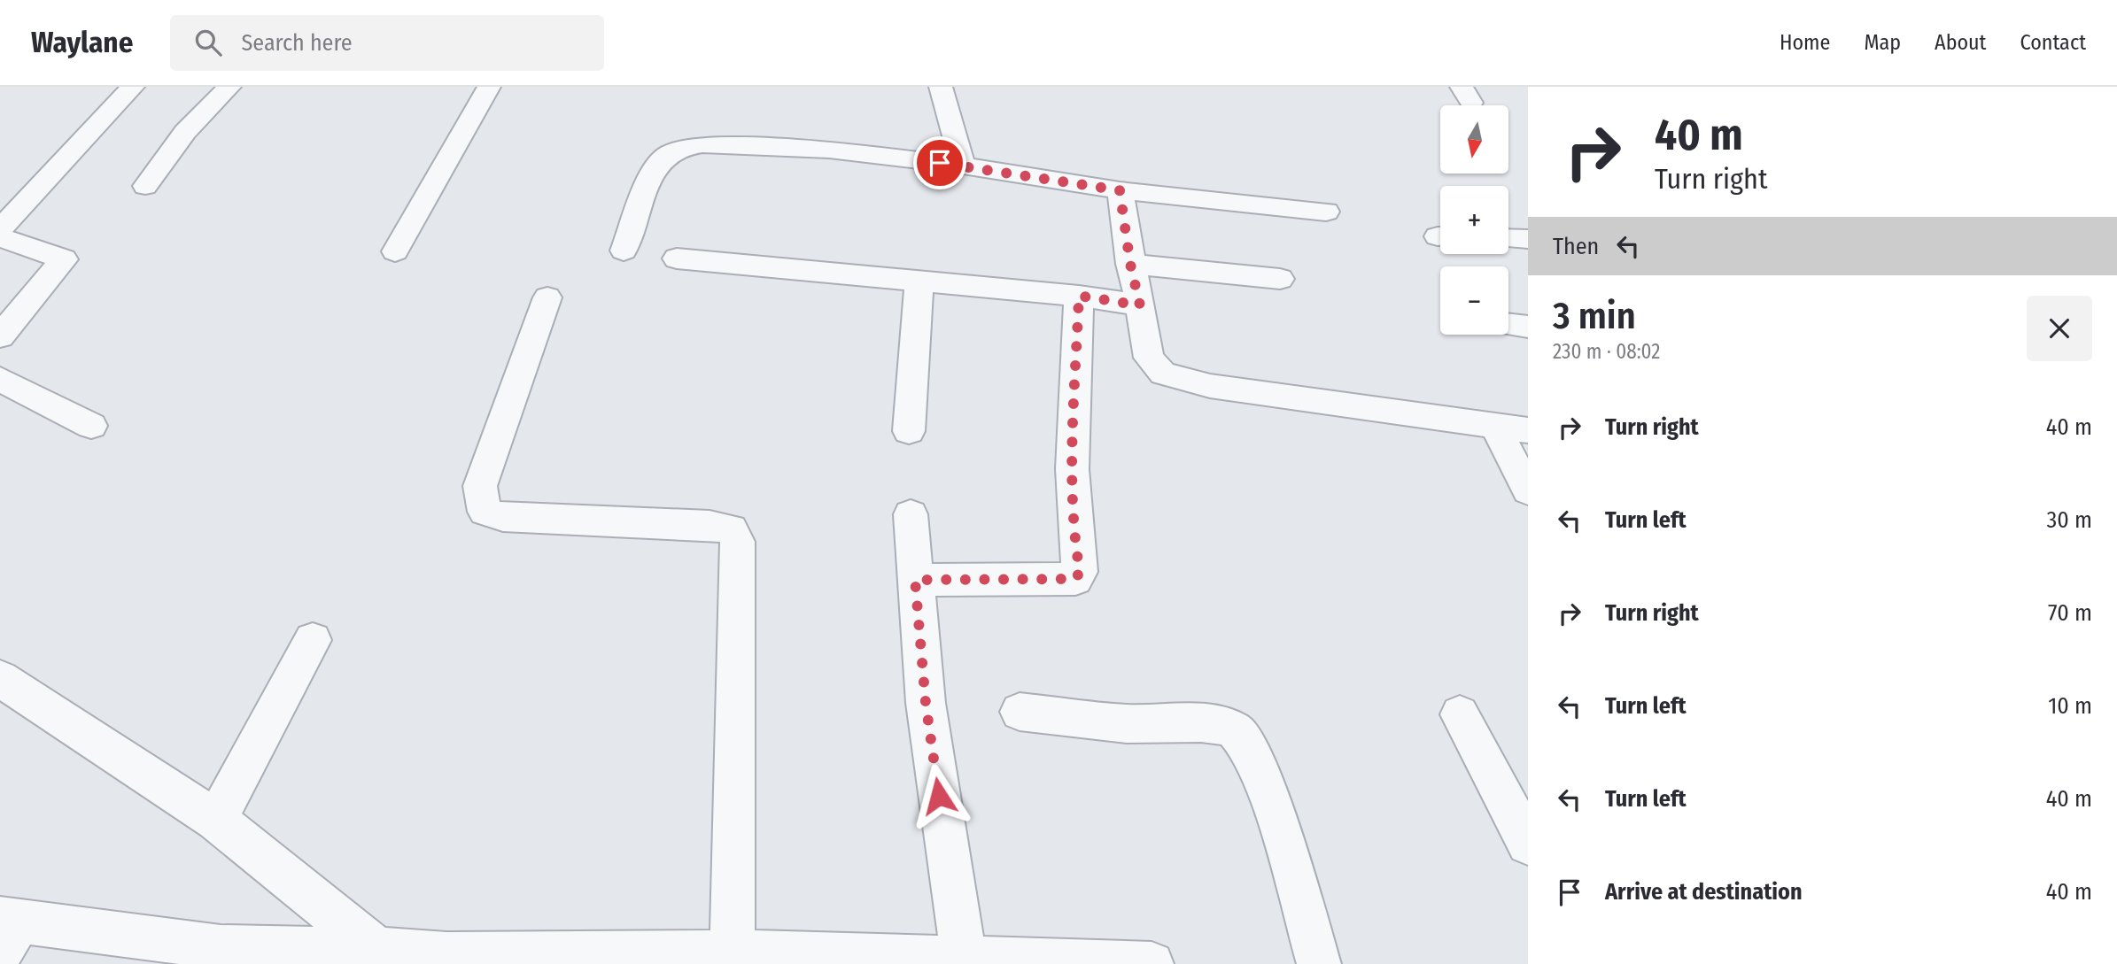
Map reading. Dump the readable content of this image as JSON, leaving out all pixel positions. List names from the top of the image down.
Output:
{
  "north": "bottom",
  "page": {
    "header": "Waylane",
    "search": "Search here",
    "nav": [
      "Home",
      "Map",
      "About",
      "Contact"
    ],
    "turn": ["40 m", "Turn right"],
    "map_buttons": ["+", "−"],
    "then": "Then",
    "heading": ["3 min", "230 m · 08:02"],
    "list": [
      {
        "name": "Turn right",
        "value": "40 m"
      },
      {
        "name": "Turn left",
        "value": "30 m"
      },
      {
        "name": "Turn right",
        "value": "70 m"
      },
      {
        "name": "Turn left",
        "value": "10 m"
      },
      {
        "name": "Turn left",
        "value": "40 m"
      },
      {
        "name": "Arrive at destination",
        "value": "40 m"
      }
    ]
  }
}
